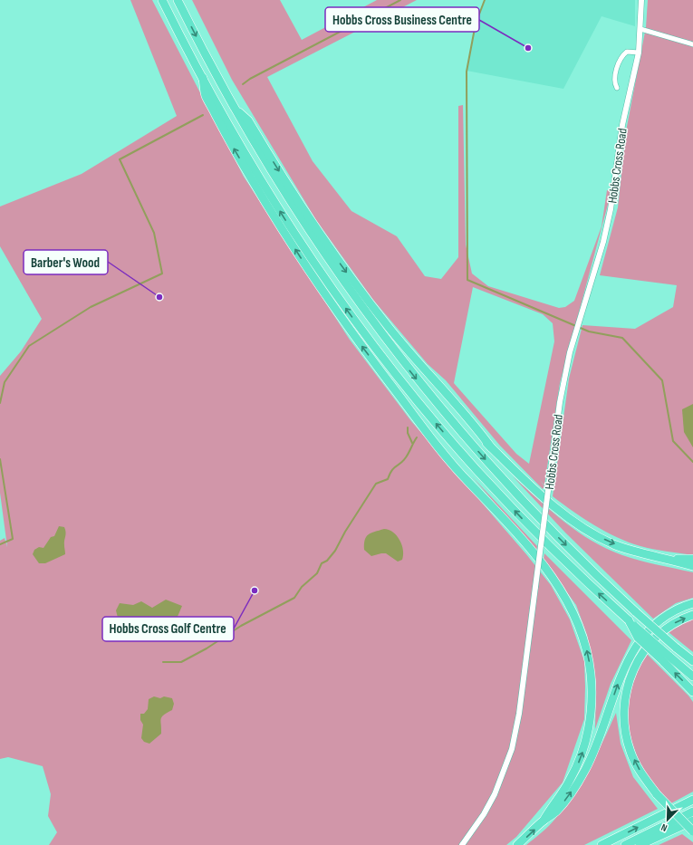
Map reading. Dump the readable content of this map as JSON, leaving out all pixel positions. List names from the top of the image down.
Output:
{
  "streets": {
    "street": ["Hobbs Cross Road"]
  },
  "places": ["Hobbs Cross Business Centre", "Barber's Wood", "Hobbs Cross Golf Centre"],
  "north": "bottom left"
}
